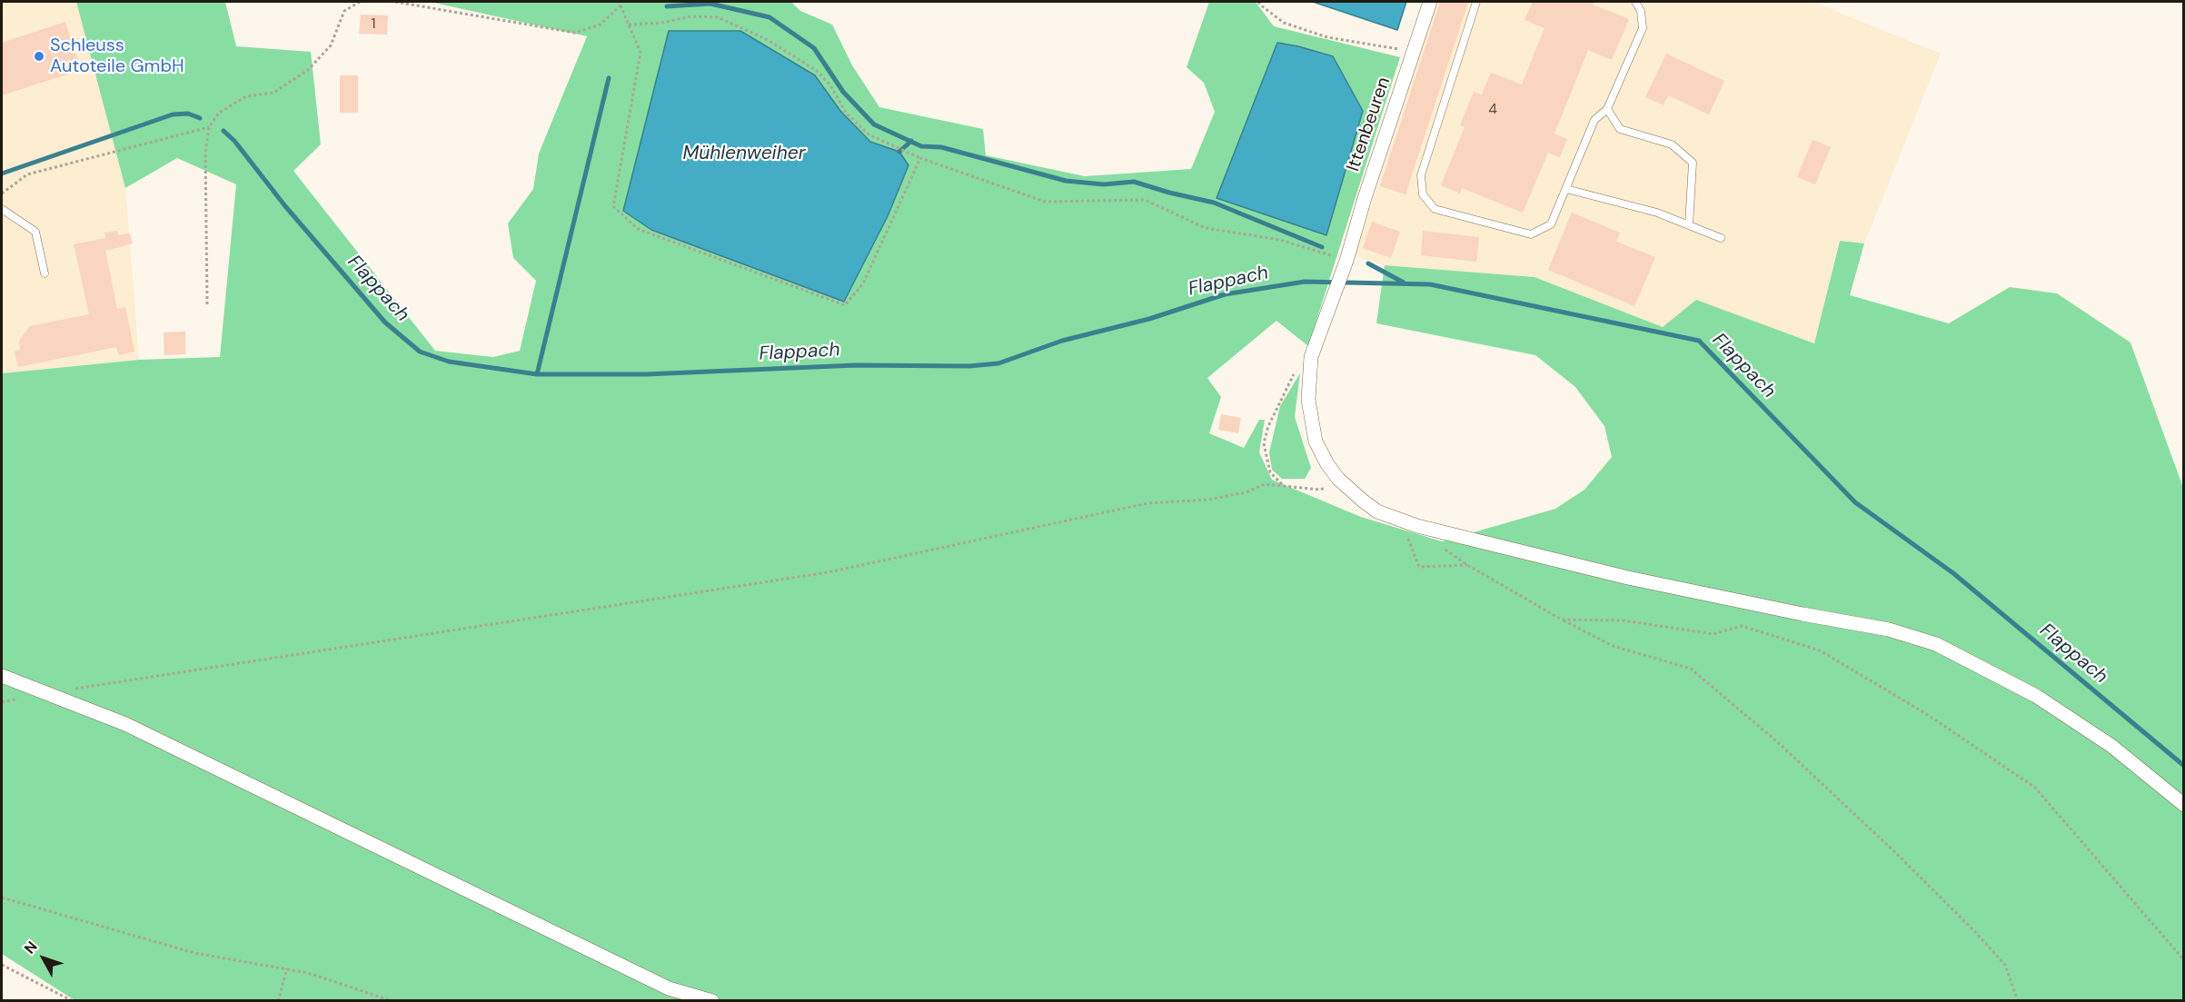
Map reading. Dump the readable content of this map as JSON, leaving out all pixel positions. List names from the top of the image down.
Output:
{
  "streets": {
    "street": ["Ittenbeuren"]
  },
  "water": ["Mühlenweiher", "Flappach"],
  "places": ["Schleuss Autoteile GmbH"],
  "house_numbers": ["1", "4"],
  "north": "top left"
}
